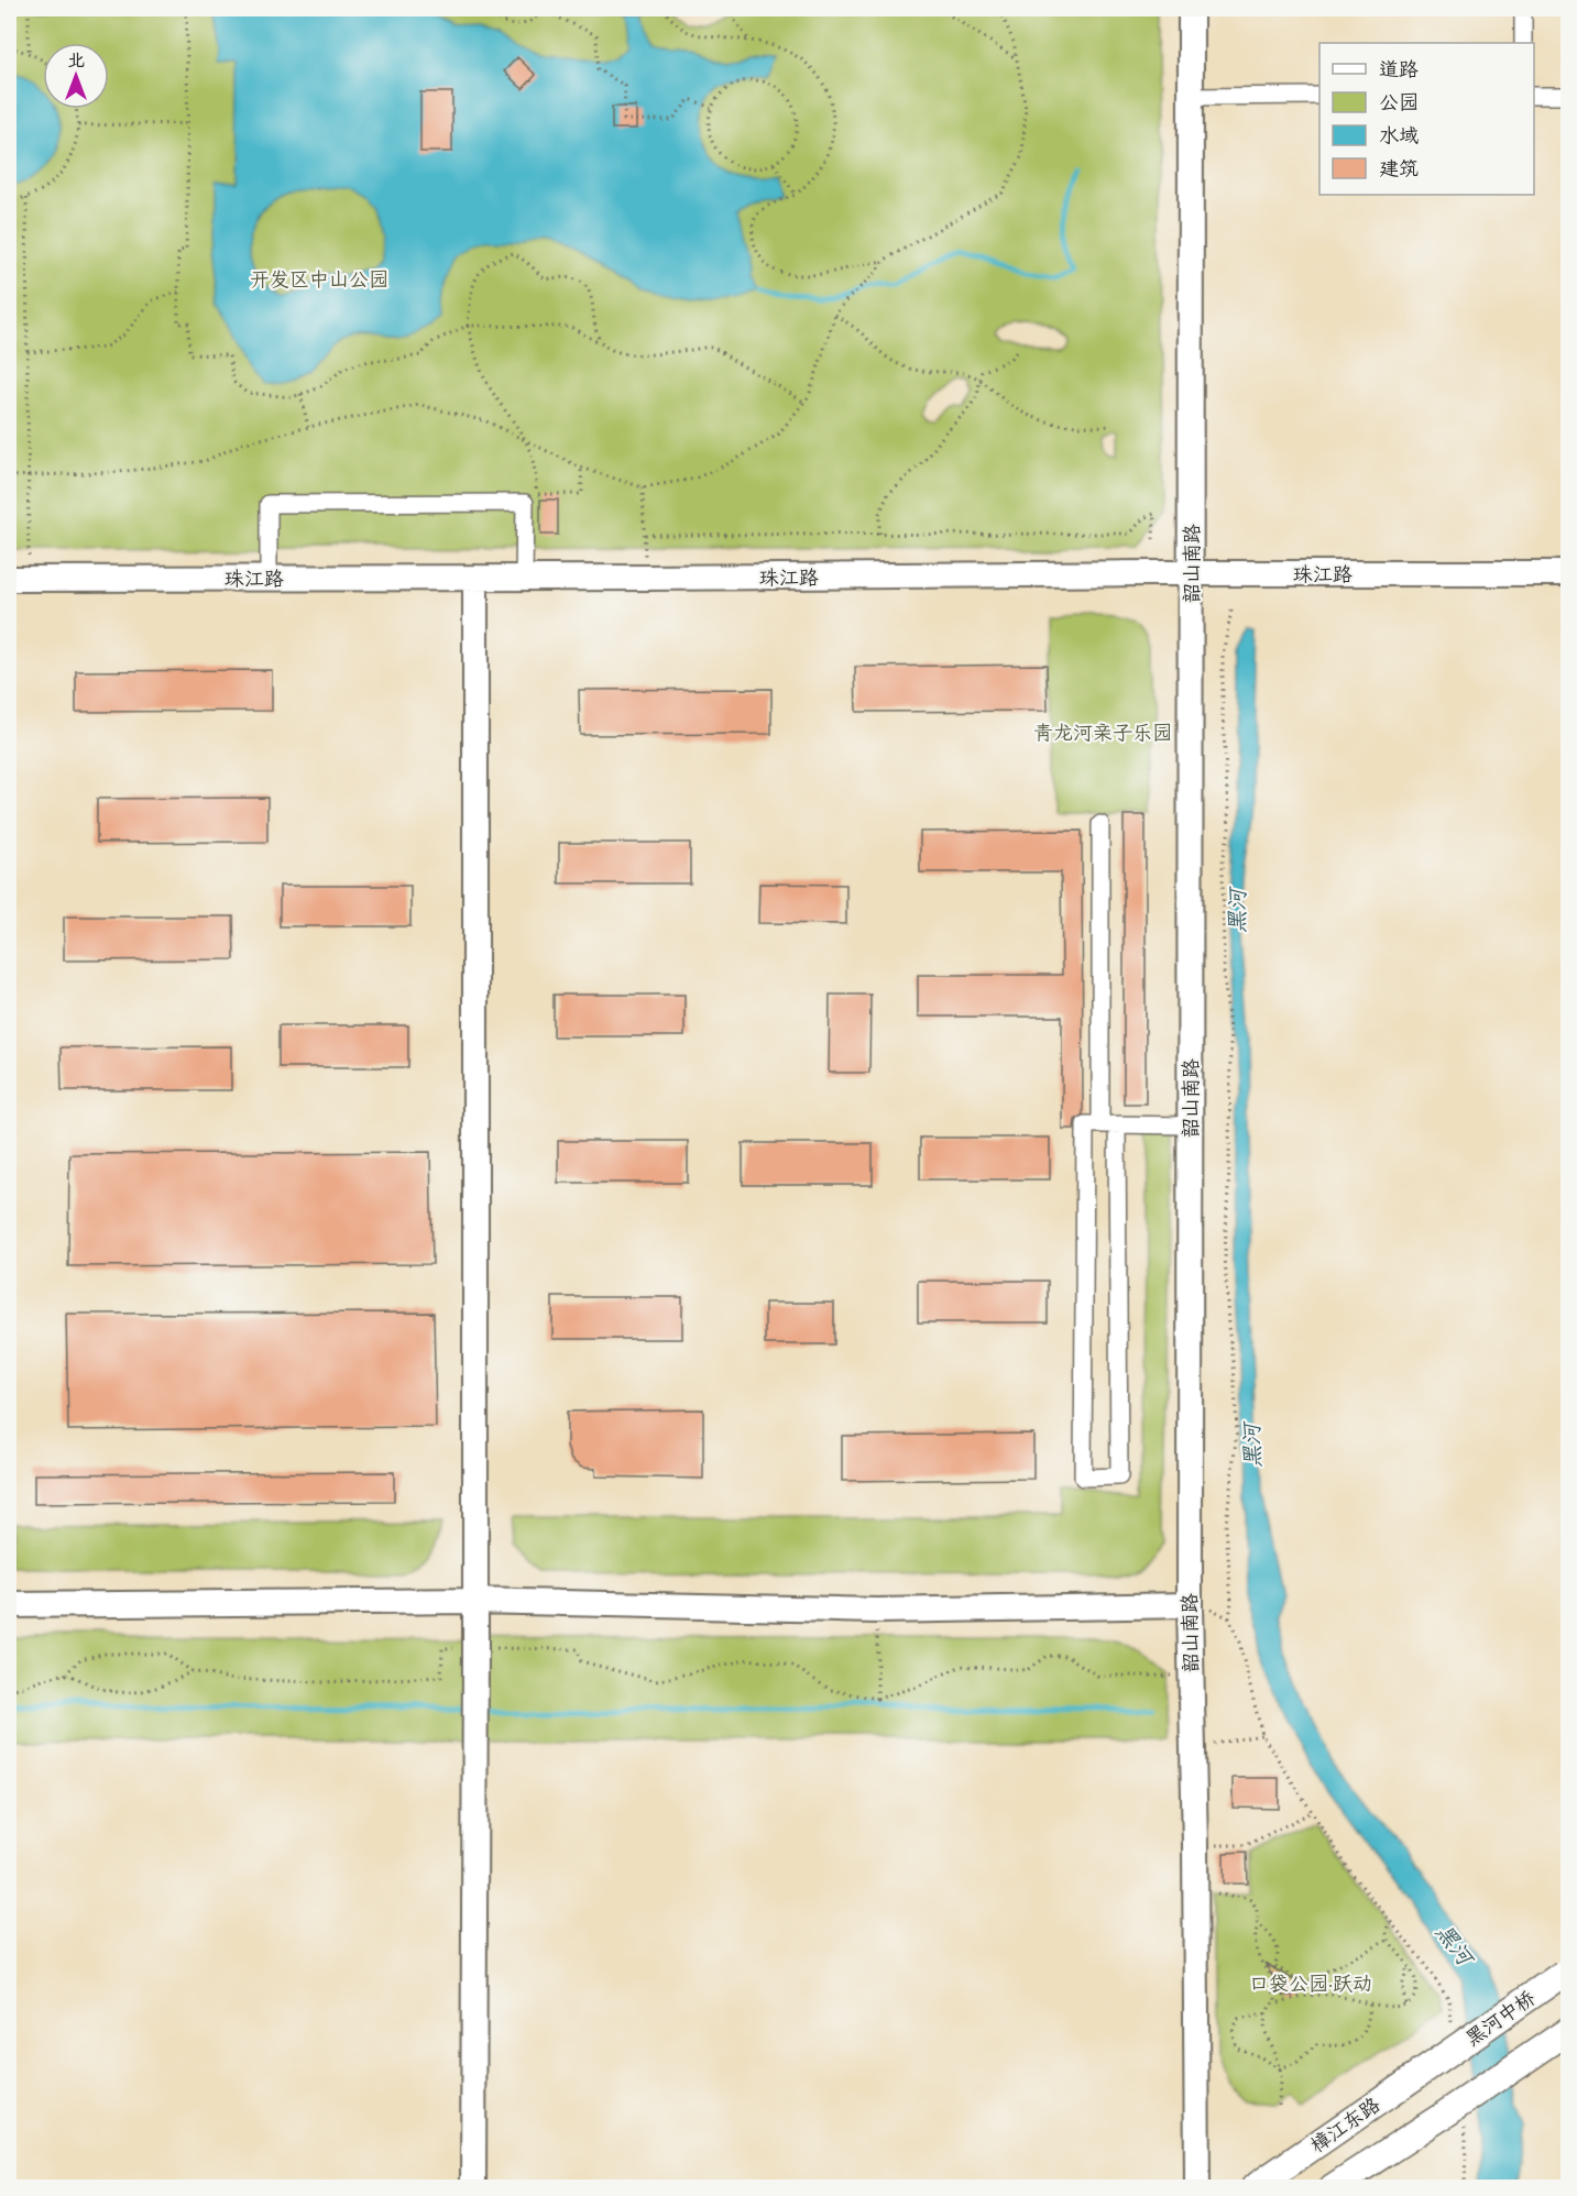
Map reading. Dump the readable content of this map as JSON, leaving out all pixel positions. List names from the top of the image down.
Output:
{
  "streets": {
    "main road": ["黑河中桥", "樟江东路"],
    "street": ["韶山南路", "珠江路"]
  },
  "crossings": [
    ["韶山南路", "珠江路"],
    ["黑河中桥", "樟江东路"]
  ],
  "water": ["黑河"],
  "parks": ["开发区中山公园", "青龙河亲子乐园", "口袋公园·跃动"],
  "legend": [
    "道路",
    "公园",
    "水域",
    "建筑"
  ],
  "north": "top"
}
